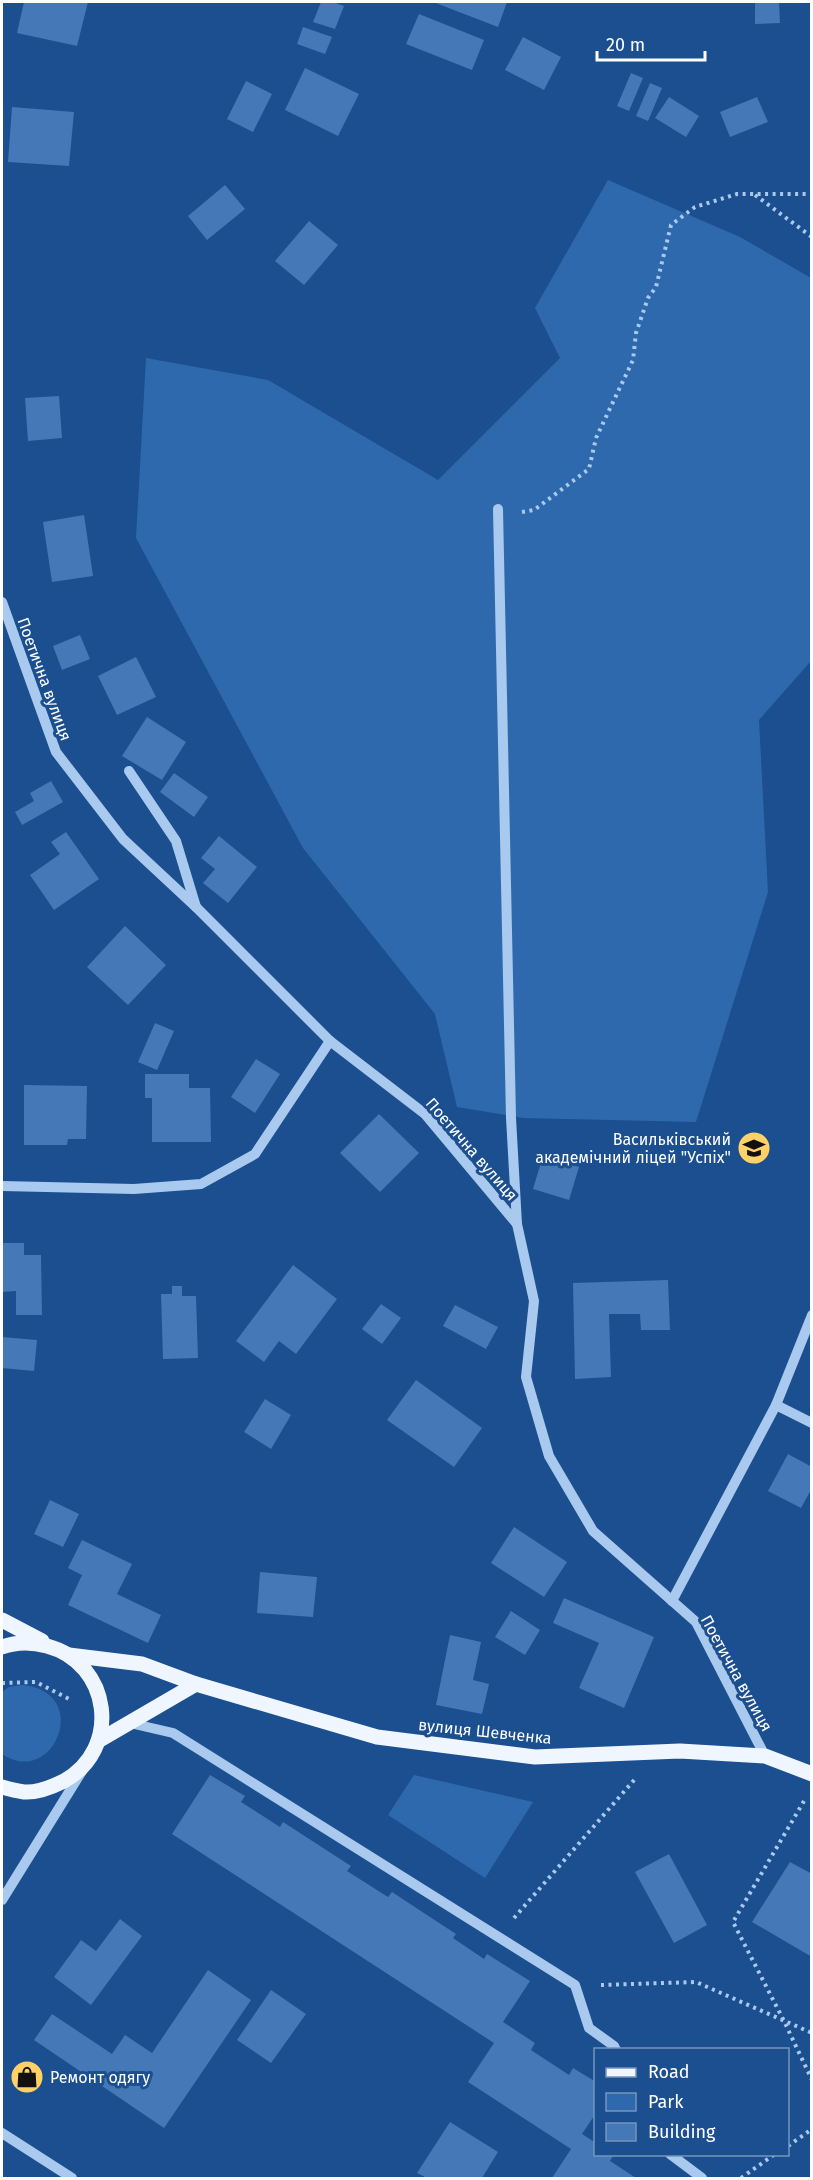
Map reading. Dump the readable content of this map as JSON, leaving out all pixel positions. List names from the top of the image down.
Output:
{
  "streets": {
    "main road": ["вулиця Шевченка"],
    "street": ["Поетична вулиця"]
  },
  "crossings": [
    ["Поетична вулиця", "вулиця Шевченка"]
  ],
  "places": {
    "school or university": ["Васильківський академічний ліцей \"Успіх\""],
    "shop": ["Ремонт одягу"]
  },
  "legend": ["Road", "Park", "Building"],
  "scale_bar": "20 m"
}
